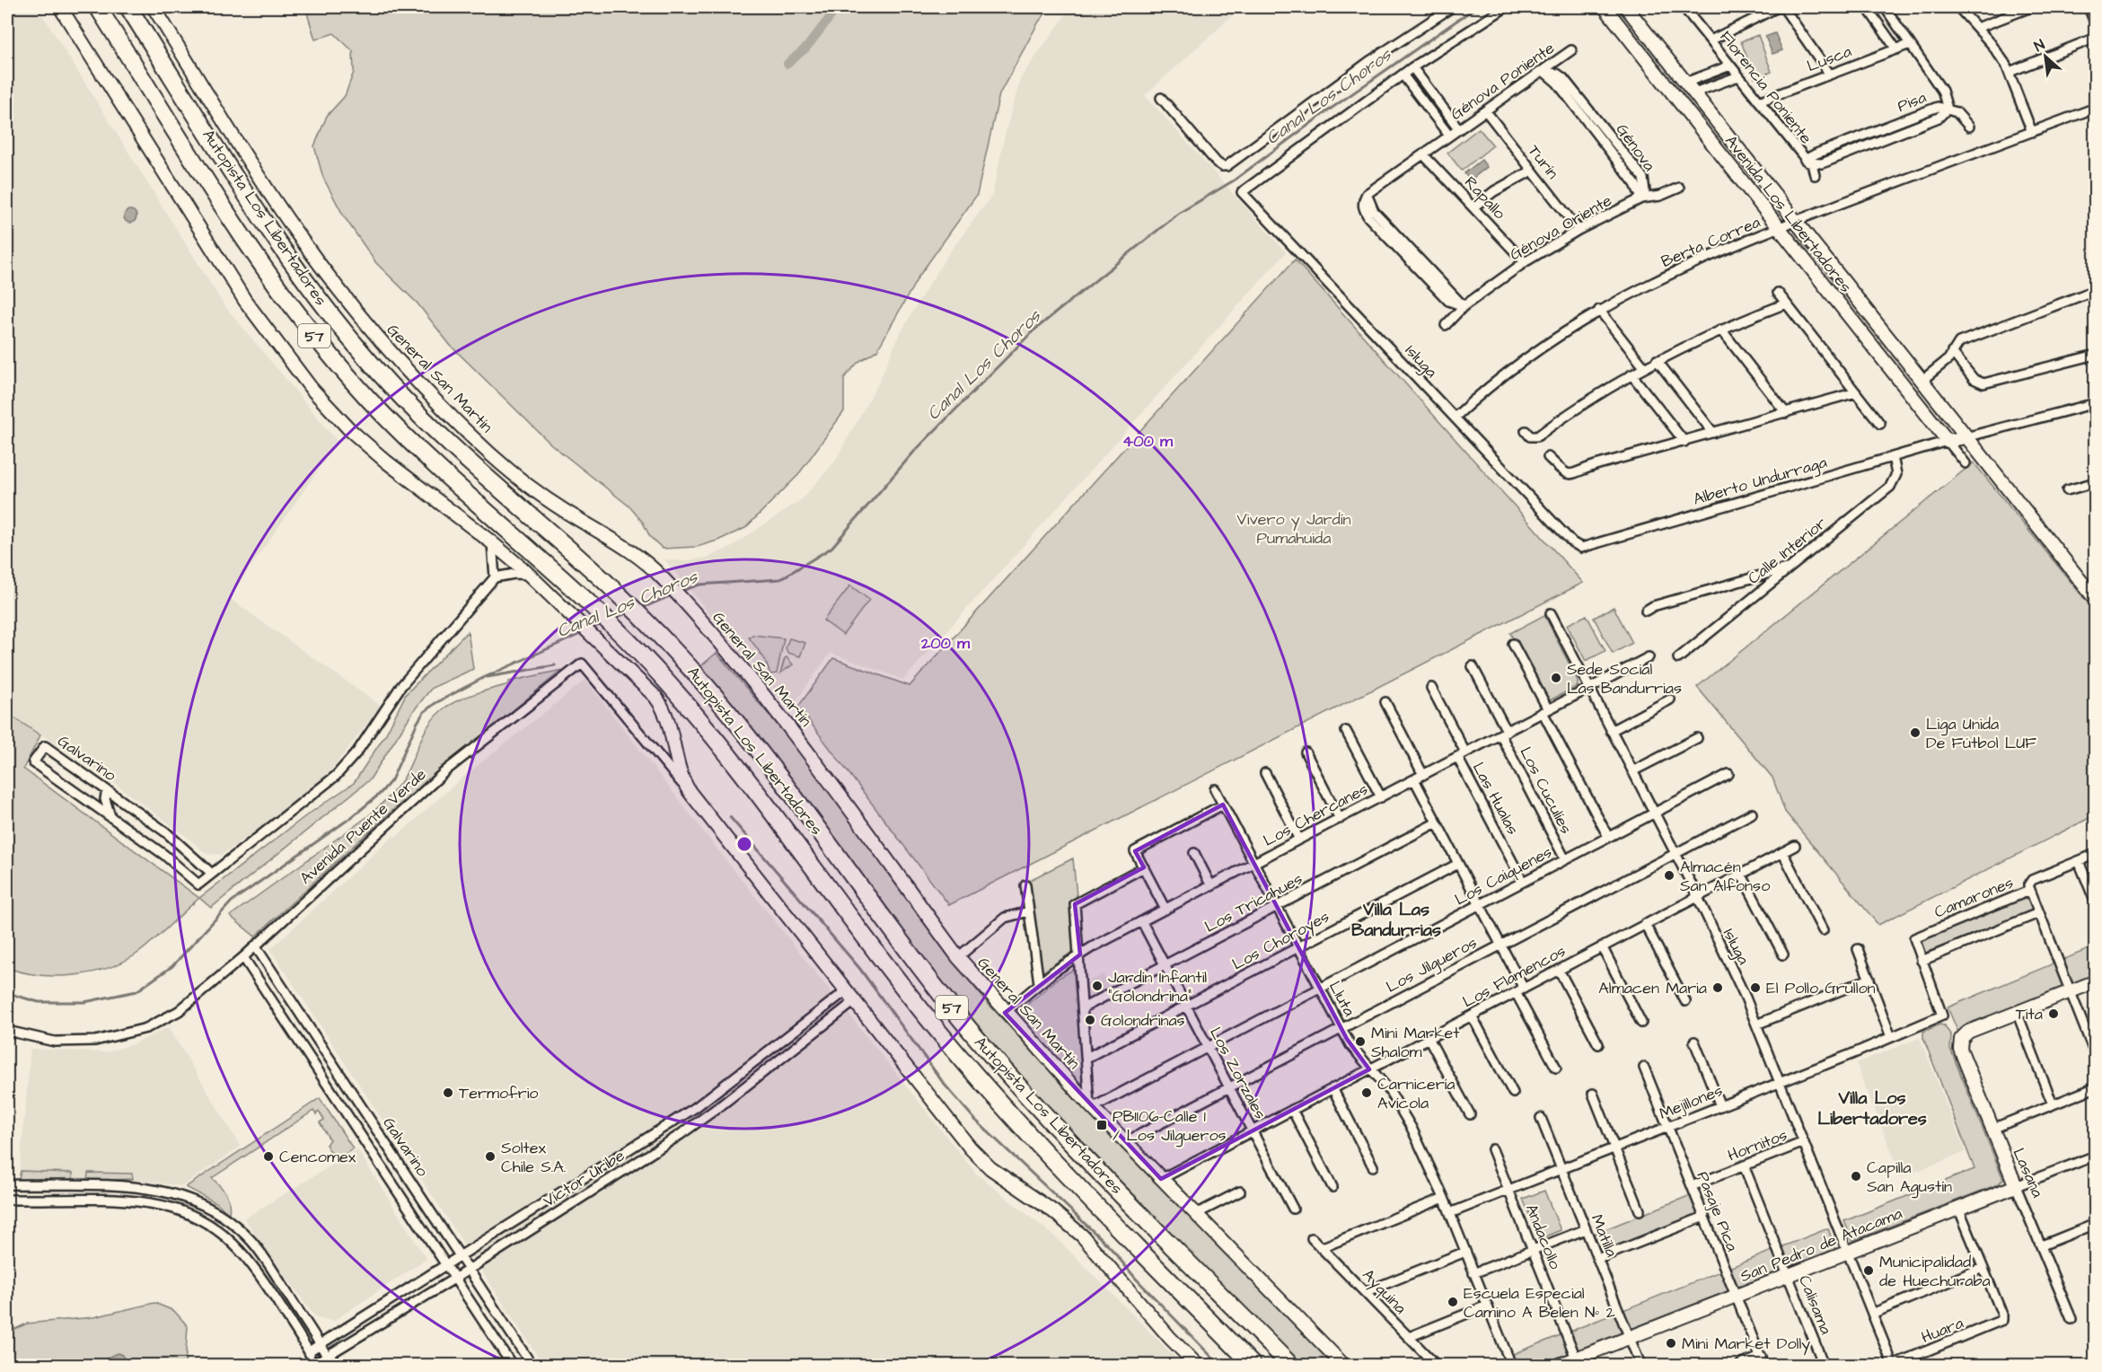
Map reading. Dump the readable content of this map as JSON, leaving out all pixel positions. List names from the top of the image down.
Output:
{
  "streets": {
    "highway": ["Autopista Los Libertadores", "57"],
    "street": [
      "Lusca",
      "Génova Poniente",
      "Florencia Poniente",
      "Pisa",
      "Génova",
      "Turín",
      "Rapallo",
      "Avenida Los Libertadores",
      "Génova Oriente",
      "Berta Correa",
      "Isluga",
      "General San Martín",
      "Alberto Undurraga",
      "Calle Interior",
      "Galvarino",
      "Los Cuculíes",
      "Las Hualas",
      "Los Chercanes",
      "Avenida Puente Verde",
      "Los Caiquenes",
      "Camarones",
      "Los Tricahues",
      "Los Choroyes",
      "Los Jilgueros",
      "Los Flamencos",
      "Lluta",
      "Los Zorzales",
      "Mejillones",
      "Hornitos",
      "Lasana",
      "Víctor Uribe",
      "Pasaje Pica",
      "Matilla",
      "Andacollo",
      "San Pedro de Atacama",
      "Ayquina",
      "Calisama",
      "Huara"
    ]
  },
  "crossings": [
    ["Lusca", "Florencia Poniente"],
    ["Génova Poniente", "Génova"],
    ["Génova Poniente", "Turín"],
    ["Florencia Poniente", "Pisa"],
    ["Génova", "Génova Oriente"],
    ["Turín", "Génova Oriente"],
    ["Rapallo", "Génova Oriente"],
    ["Avenida Los Libertadores", "Berta Correa"],
    ["Avenida Los Libertadores", "Alberto Undurraga"],
    ["Berta Correa", "Isluga"],
    ["Isluga", "Alberto Undurraga"],
    ["Isluga", "Los Chercanes"],
    ["Isluga", "Los Caiquenes"],
    ["Isluga", "Los Jilgueros"],
    ["Isluga", "Los Flamencos"],
    ["Isluga", "Mejillones"],
    ["Isluga", "Hornitos"],
    ["Isluga", "San Pedro de Atacama"],
    ["Isluga", "Huara"],
    ["General San Martín", "Los Chercanes"],
    ["General San Martín", "Los Caiquenes"],
    ["General San Martín", "Los Jilgueros"],
    ["General San Martín", "Los Flamencos"],
    ["Alberto Undurraga", "Calle Interior"],
    ["Galvarino", "Avenida Puente Verde"],
    ["Galvarino", "Víctor Uribe"],
    ["Los Cuculíes", "Los Chercanes"],
    ["Los Cuculíes", "Los Caiquenes"],
    ["Las Hualas", "Los Chercanes"],
    ["Las Hualas", "Los Caiquenes"],
    ["Los Chercanes", "Lluta"],
    ["Los Chercanes", "Los Zorzales"],
    ["Los Caiquenes", "Lluta"],
    ["Los Caiquenes", "Los Zorzales"],
    ["Camarones", "Mejillones"],
    ["Los Tricahues", "Lluta"],
    ["Los Tricahues", "Los Zorzales"],
    ["Los Choroyes", "Lluta"],
    ["Los Choroyes", "Los Zorzales"],
    ["Los Jilgueros", "Lluta"],
    ["Los Jilgueros", "Los Zorzales"],
    ["Los Flamencos", "Lluta"],
    ["Los Flamencos", "Los Zorzales"],
    ["Lluta", "Mejillones"],
    ["Mejillones", "Pasaje Pica"],
    ["Mejillones", "Matilla"],
    ["Mejillones", "Andacollo"],
    ["Hornitos", "Pasaje Pica"],
    ["Hornitos", "Calisama"],
    ["Lasana", "San Pedro de Atacama"],
    ["Pasaje Pica", "San Pedro de Atacama"],
    ["Matilla", "San Pedro de Atacama"],
    ["Andacollo", "San Pedro de Atacama"],
    ["San Pedro de Atacama", "Calisama"]
  ],
  "districts": ["Villa Las Bandurrias", "Villa Los Libertadores"],
  "water": ["Canal Los Choros"],
  "parks": ["Vivero y Jardín Pumahuida"],
  "places": {
    "other": [
      "Sede Social Las Bandurrias",
      "Liga Unida De Fútbol LUF",
      "Almacén San Alfonso",
      "Jardín Infantil \"Golondrina\"",
      "Almacen Maria",
      "El Pollo Grullon",
      "Tita",
      "Golondrinas",
      "Mini Market Shalom",
      "Termofrio",
      "Carnicería Avícola",
      "Cencomex",
      "Soltex Chile S.A.",
      "Capilla San Agustín",
      "Municipalidad de Huechuraba",
      "Escuela Especial Camino A Belen Nº 2",
      "Mini Market Dolly"
    ],
    "transit": ["PB1106-Calle 1 / Los Jilgueros"]
  },
  "north": "top left",
  "rings": ["400 m", "200 m"]
}
